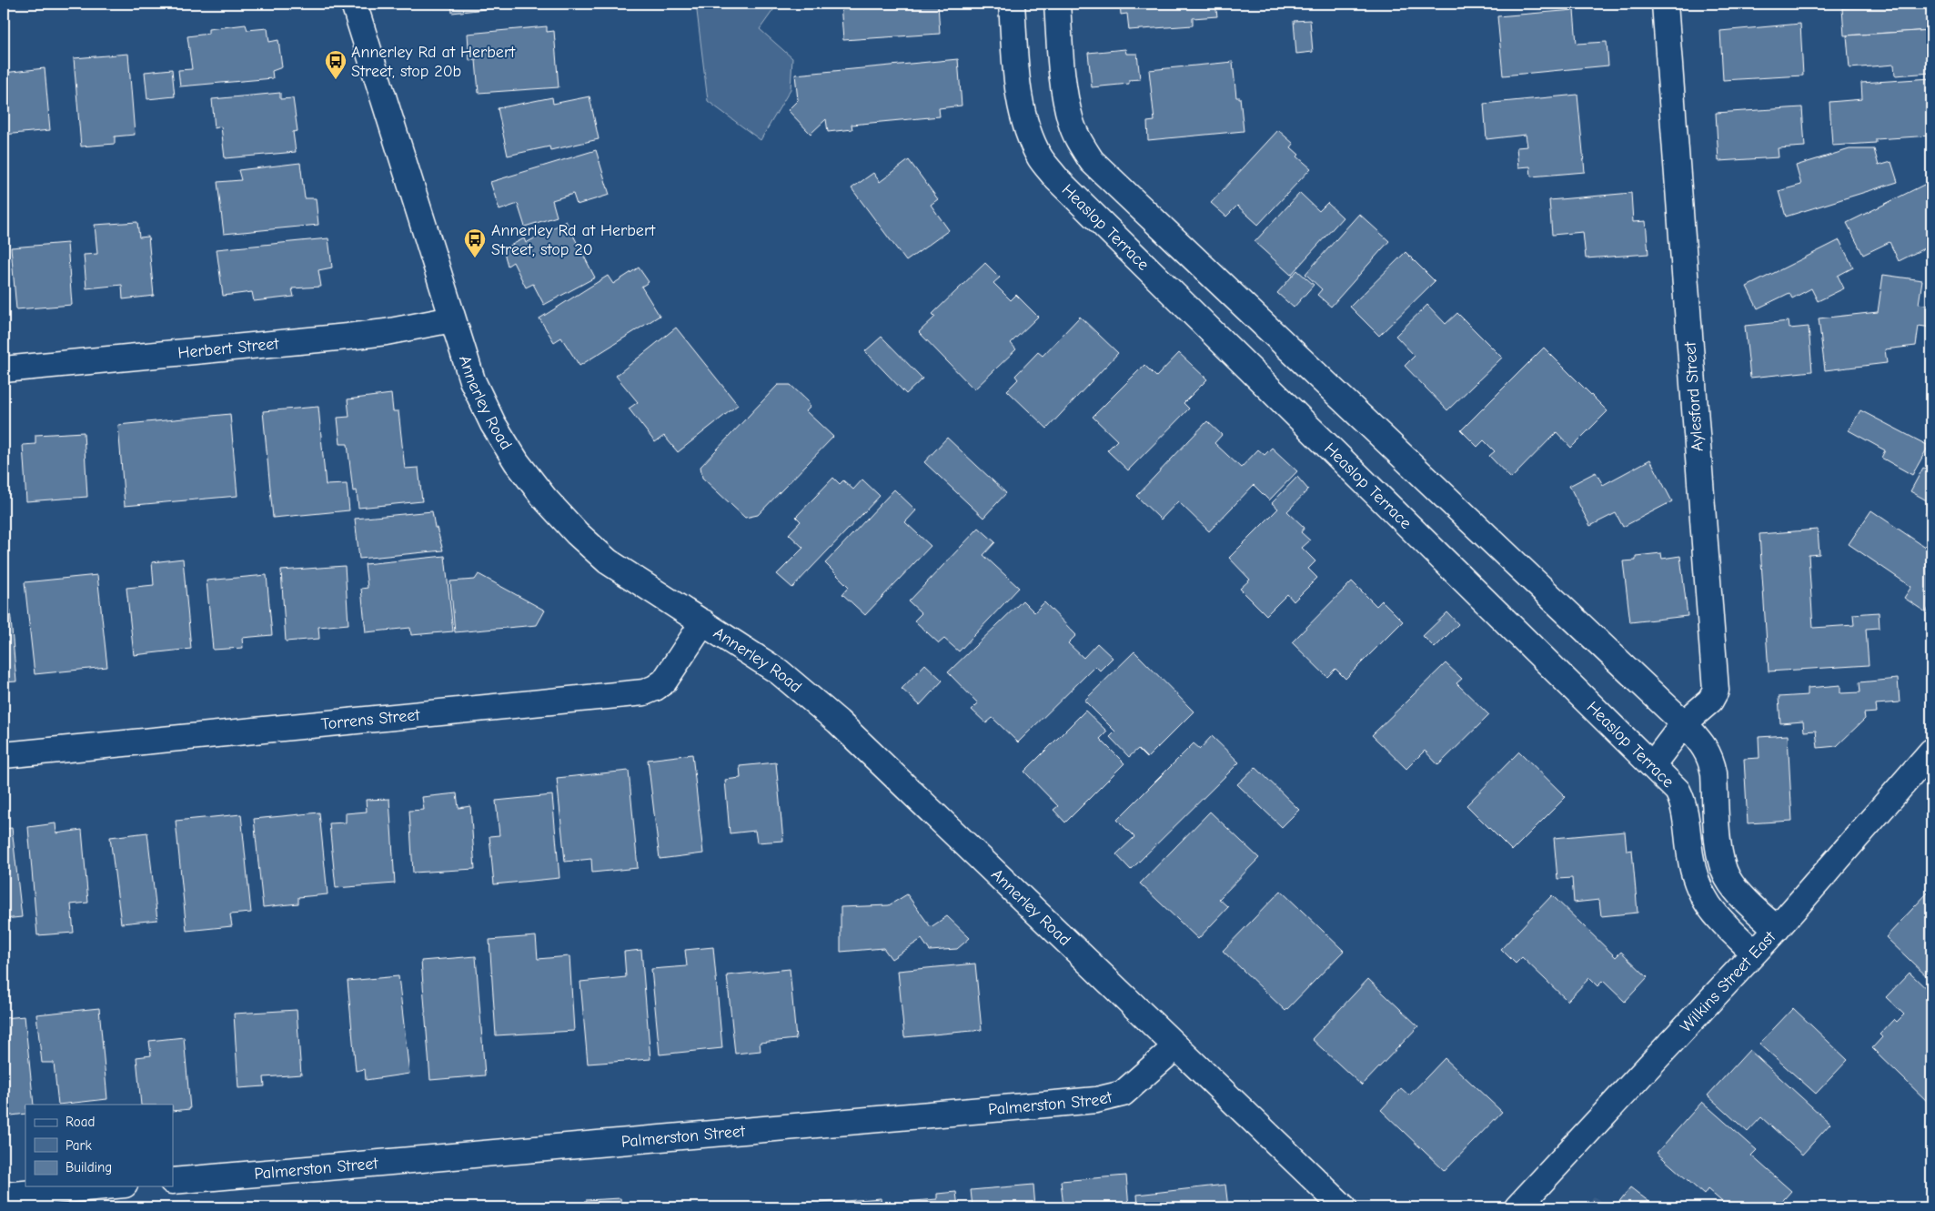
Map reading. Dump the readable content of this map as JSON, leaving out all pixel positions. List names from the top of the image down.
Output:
{
  "streets": {
    "street": [
      "Heaslop Terrace",
      "Herbert Street",
      "Aylesford Street",
      "Annerley Road",
      "Torrens Street",
      "Wilkins Street East",
      "Palmerston Street"
    ]
  },
  "crossings": [
    ["Heaslop Terrace", "Aylesford Street"],
    ["Heaslop Terrace", "Wilkins Street East"],
    ["Herbert Street", "Annerley Road"],
    ["Annerley Road", "Torrens Street"],
    ["Annerley Road", "Palmerston Street"]
  ],
  "places": {
    "bus stop": ["Annerley Rd at Herbert Street, stop 20b", "Annerley Rd at Herbert Street, stop 20"]
  },
  "legend": ["Road", "Park", "Building"]
}
